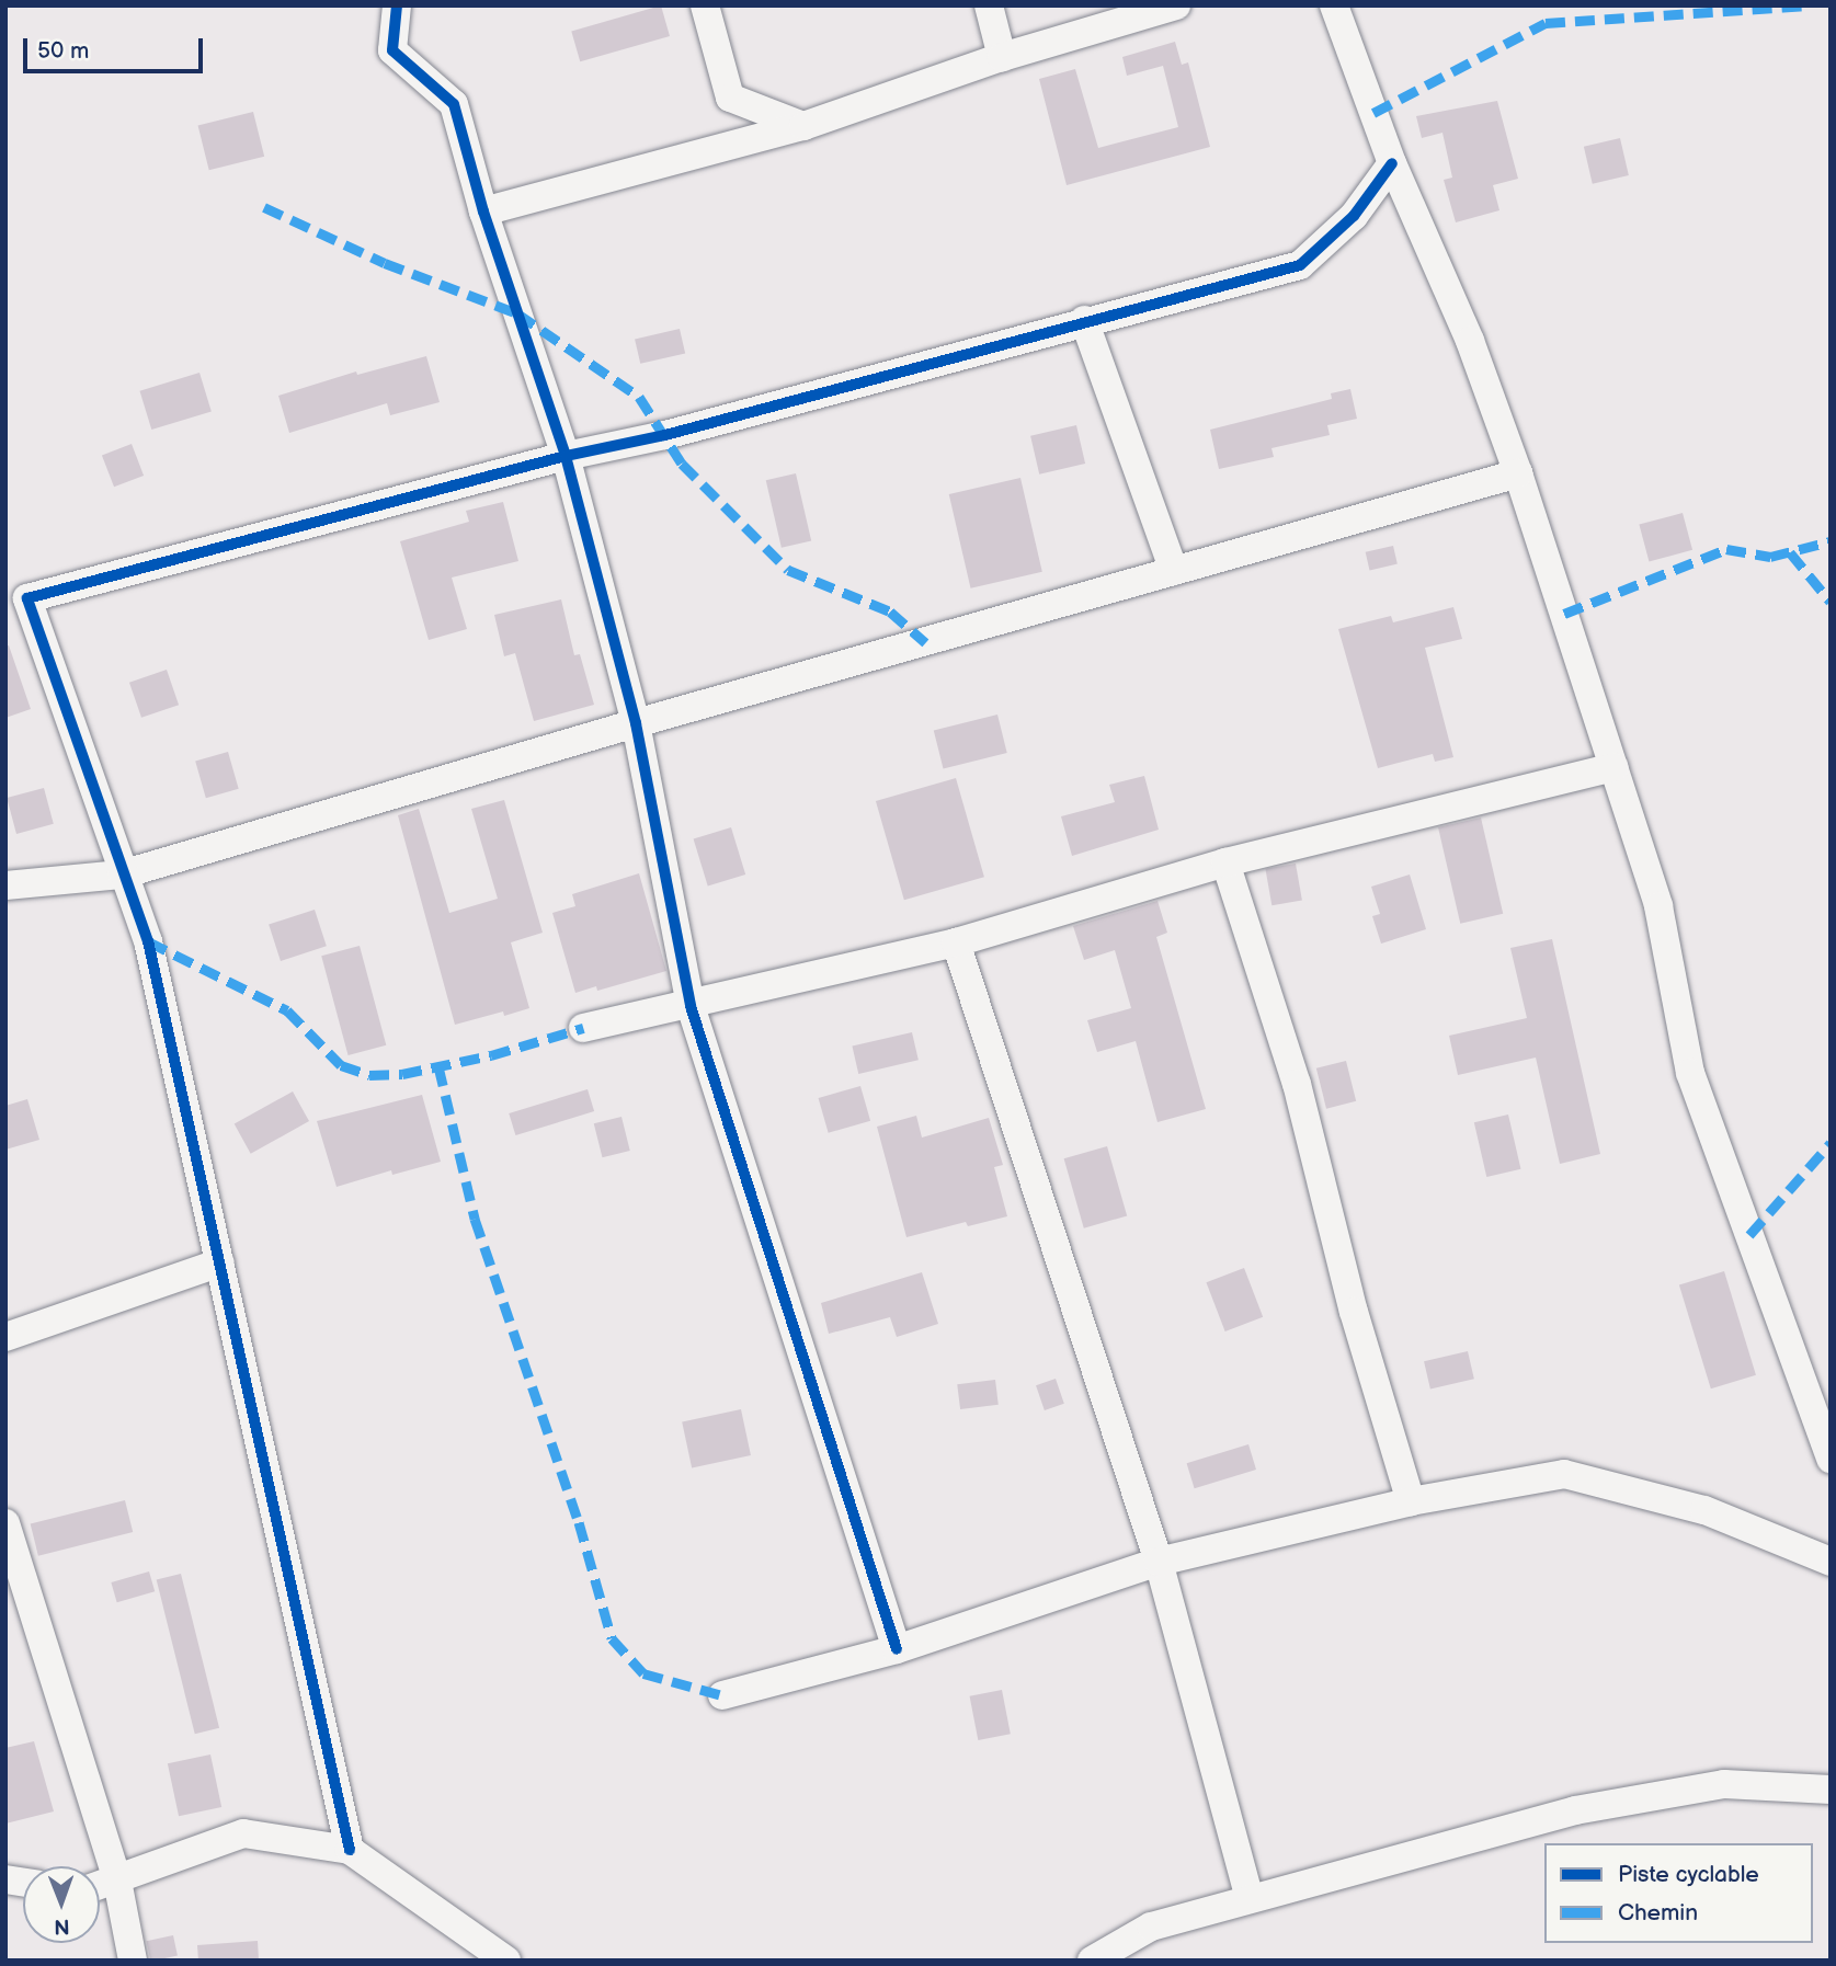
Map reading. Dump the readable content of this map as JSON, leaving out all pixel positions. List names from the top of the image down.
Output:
{
  "legend": ["Piste cyclable", "Chemin"],
  "scale_bar": "50 m",
  "north": "bottom"
}
